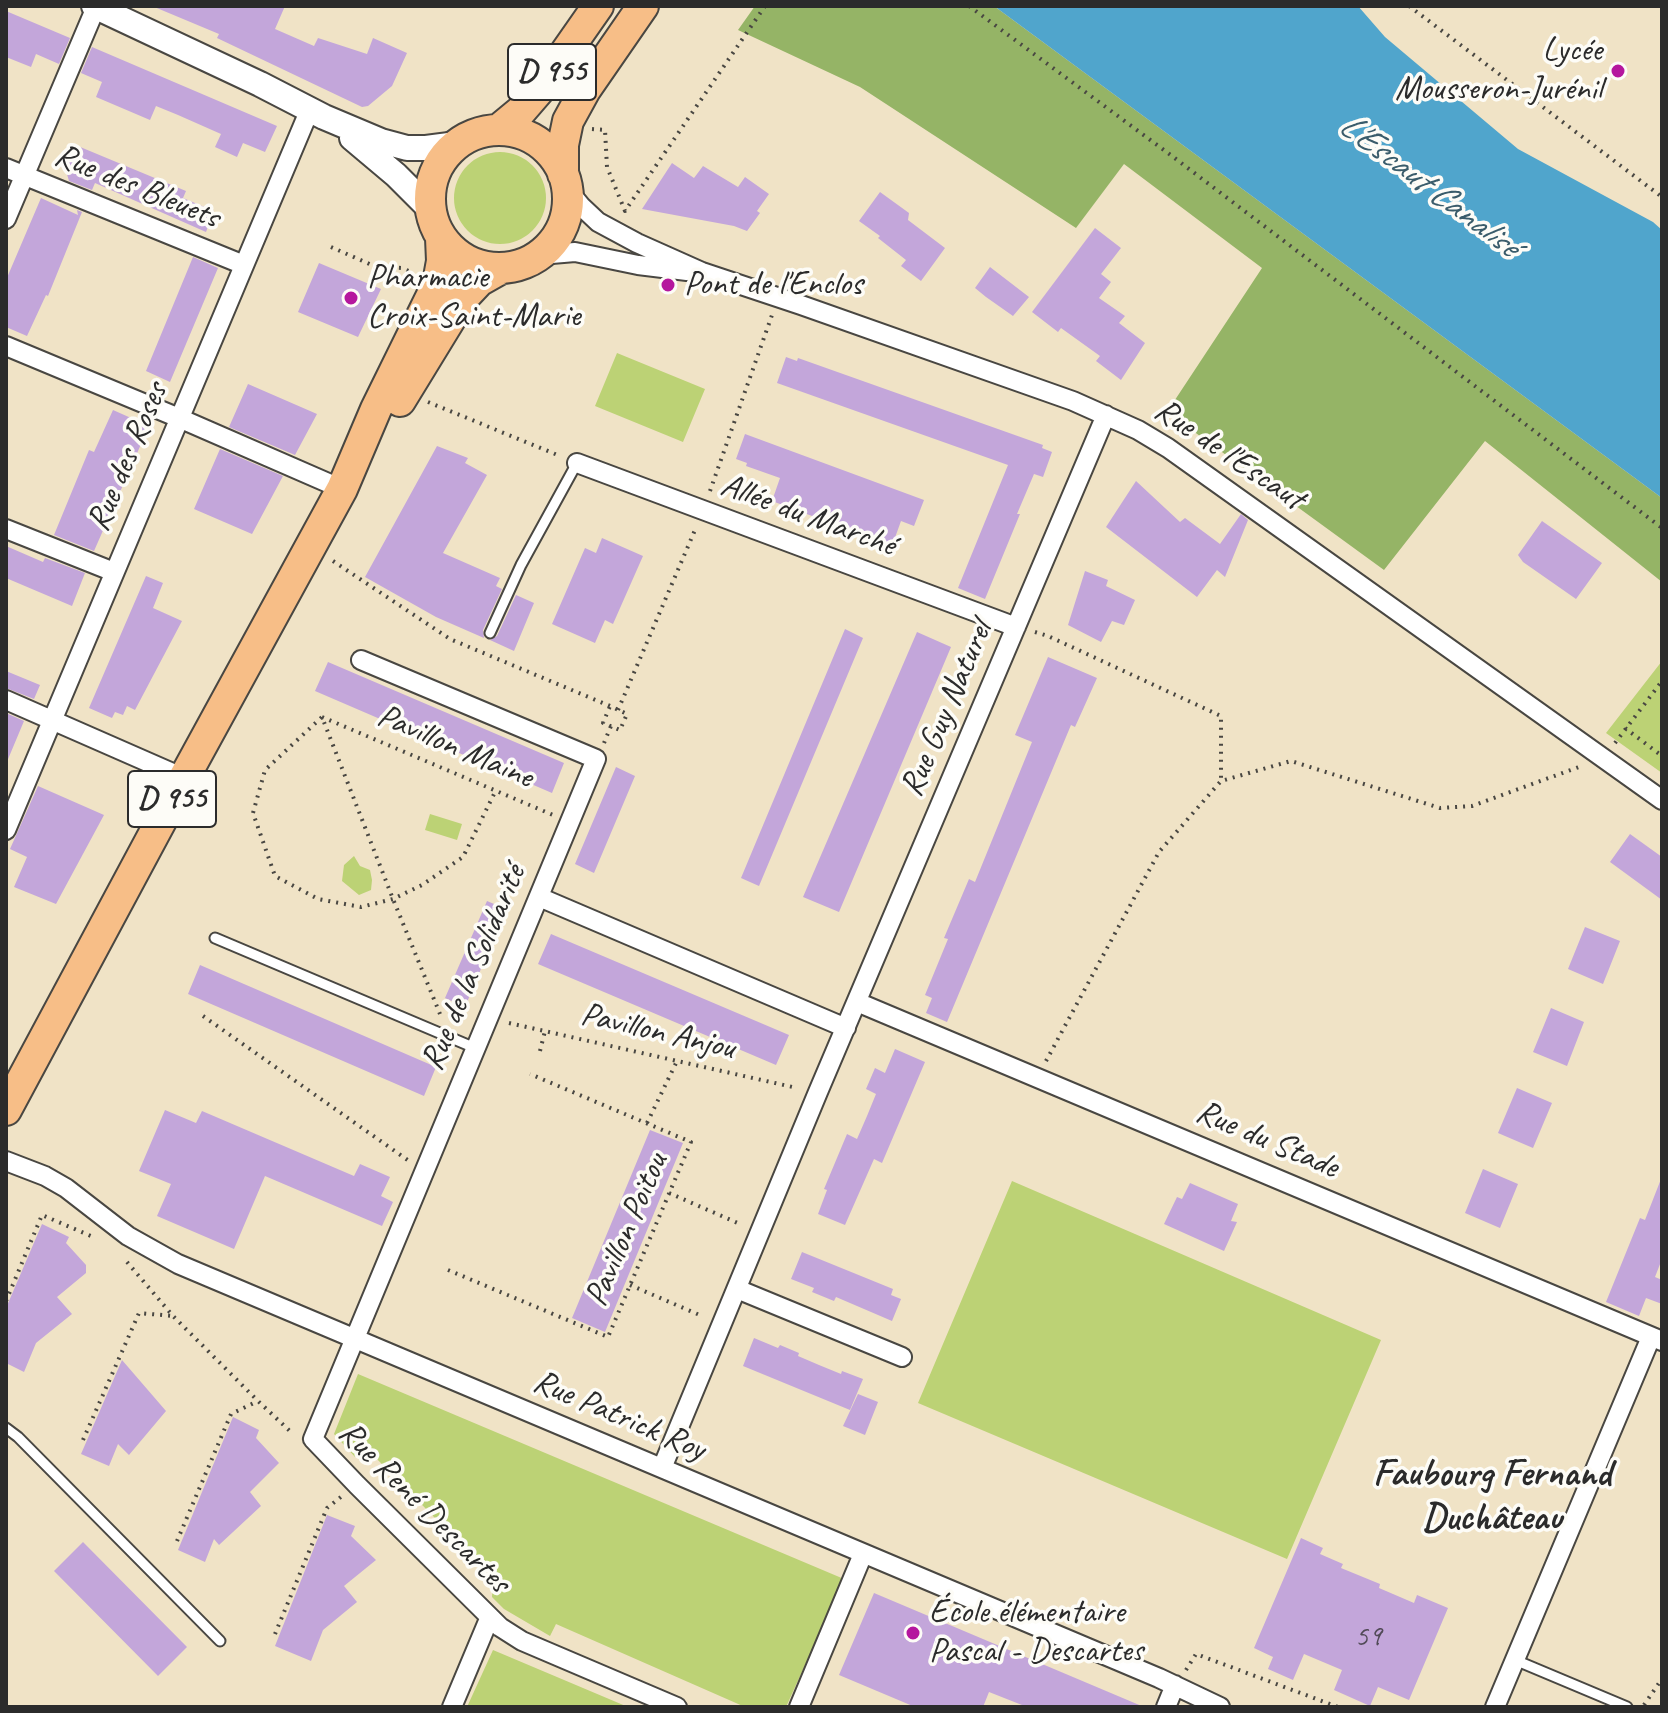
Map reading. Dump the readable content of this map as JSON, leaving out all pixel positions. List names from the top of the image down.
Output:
{
  "streets": {
    "main road": ["D 955"],
    "street": [
      "Rue des Bleuets",
      "Rue de l'Escaut",
      "Rue des Roses",
      "Allée du Marché",
      "Rue Guy Naturel",
      "Rue de la Solidarité",
      "Rue du Stade",
      "Rue Patrick Roy",
      "Rue René Descartes"
    ],
    "path": ["Pavillon Maine", "Pavillon Anjou", "Pavillon Poitou"]
  },
  "crossings": [
    ["D 955", "Rue de l'Escaut"],
    ["Rue des Bleuets", "Rue des Roses"],
    ["Rue de l'Escaut", "Rue Guy Naturel"],
    ["Allée du Marché", "Rue Guy Naturel"],
    ["Rue Guy Naturel", "Pavillon Anjou"],
    ["Rue Guy Naturel", "Rue du Stade"],
    ["Rue Guy Naturel", "Rue Patrick Roy"],
    ["Pavillon Maine", "Rue de la Solidarité"],
    ["Rue de la Solidarité", "Pavillon Anjou"],
    ["Rue de la Solidarité", "Rue Patrick Roy"],
    ["Rue de la Solidarité", "Rue René Descartes"]
  ],
  "districts": ["Faubourg Fernand Duchâteau"],
  "water": ["L'Escaut Canalisé"],
  "places": [
    "Lycée Mousseron-Jurénil",
    "Pont de l'Enclos",
    "Pharmacie Croix-Saint-Marie",
    "École élémentaire Pascal - Descartes"
  ],
  "house_numbers": ["59"]
}
